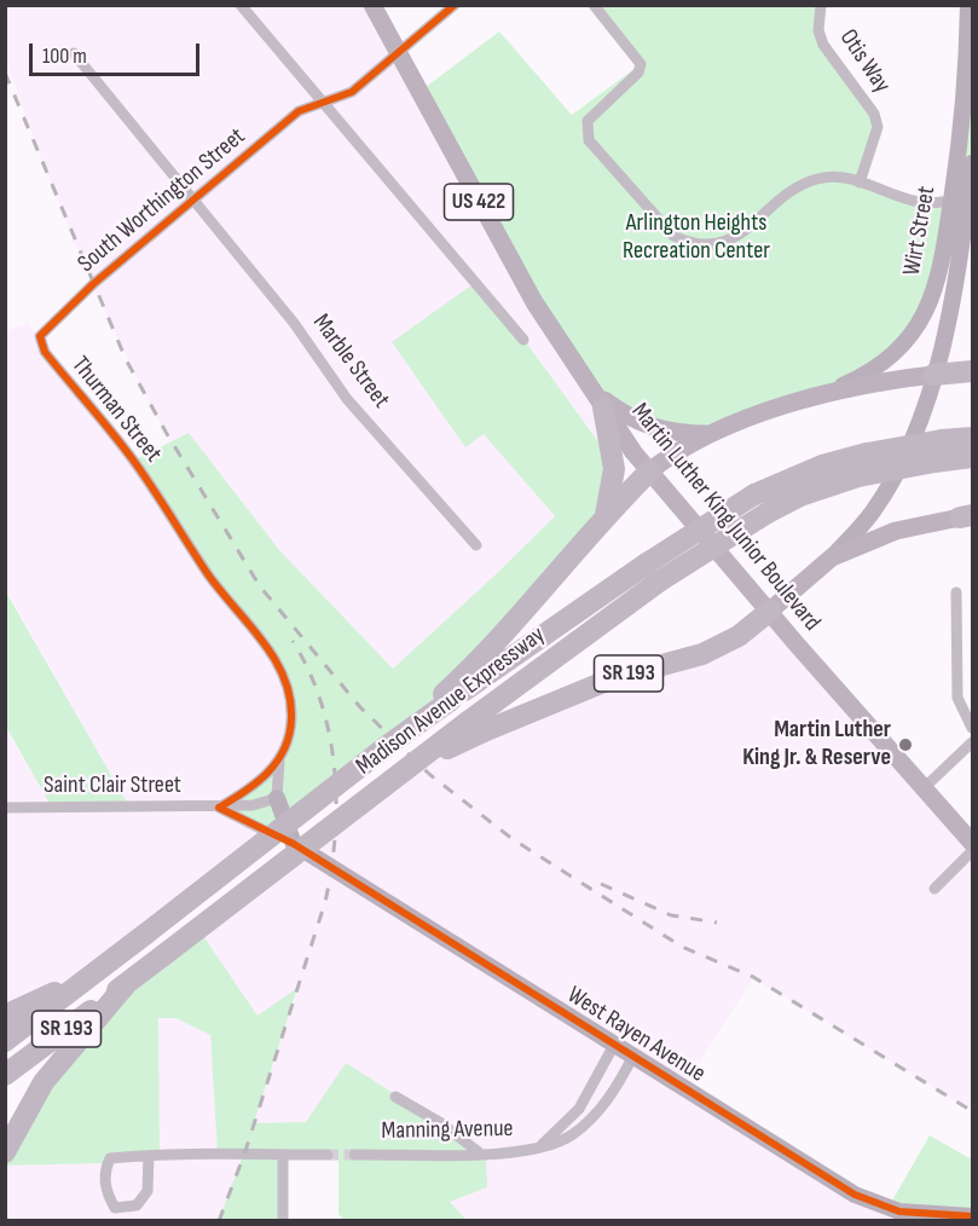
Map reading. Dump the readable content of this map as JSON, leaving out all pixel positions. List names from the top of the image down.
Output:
{
  "streets": {
    "highway": ["US 422", "SR 193", "Madison Avenue Expressway"],
    "main road": ["Wirt Street", "Martin Luther King Junior Boulevard", "West Rayen Avenue"],
    "street": [
      "Otis Way",
      "South Worthington Street",
      "Marble Street",
      "Thurman Street",
      "Saint Clair Street",
      "Manning Avenue"
    ]
  },
  "crossings": [
    ["South Worthington Street", "Marble Street"],
    ["South Worthington Street", "Thurman Street"],
    ["South Worthington Street", "Martin Luther King Junior Boulevard"],
    ["US 422", "Wirt Street"],
    ["US 422", "Martin Luther King Junior Boulevard"],
    ["Wirt Street", "Martin Luther King Junior Boulevard"],
    ["Wirt Street", "SR 193"],
    ["Martin Luther King Junior Boulevard", "SR 193"],
    ["SR 193", "Madison Avenue Expressway"],
    ["Saint Clair Street", "West Rayen Avenue"],
    ["West Rayen Avenue", "Manning Avenue"]
  ],
  "parks": ["Arlington Heights Recreation Center"],
  "places": ["Martin Luther King Jr. & Reserve"],
  "scale_bar": "100 m"
}
